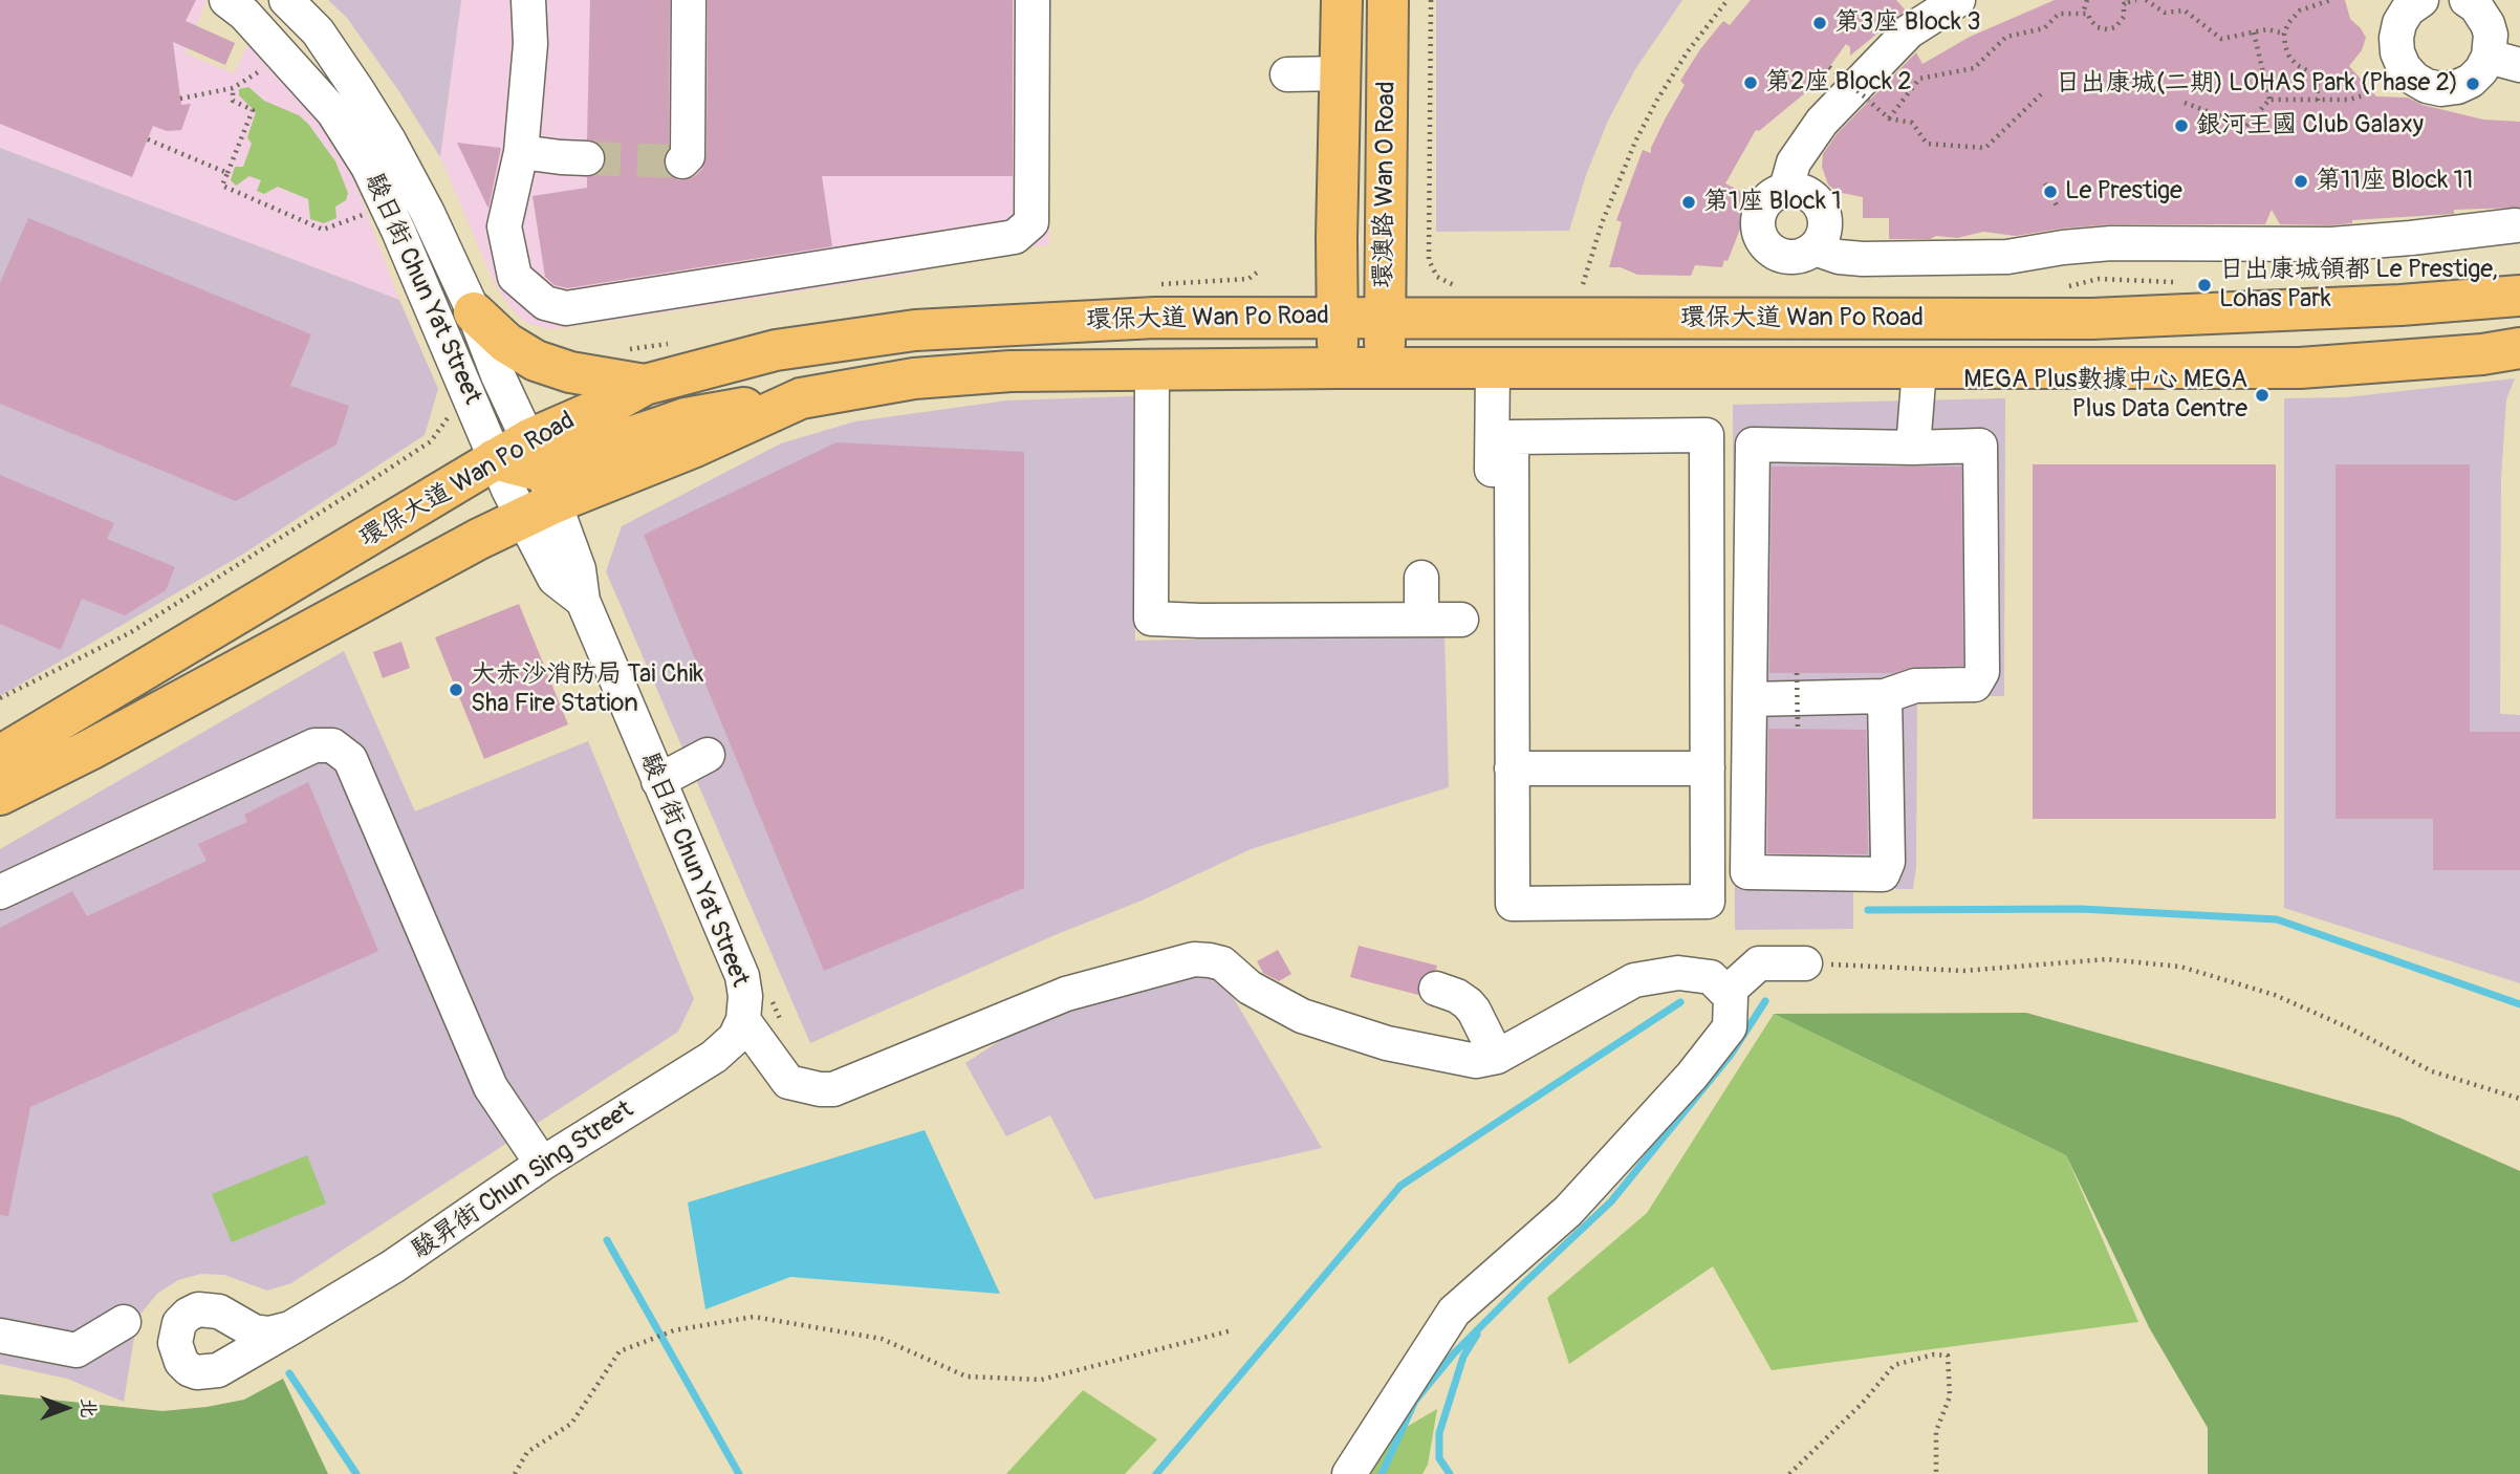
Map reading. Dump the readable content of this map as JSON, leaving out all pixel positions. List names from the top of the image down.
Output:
{
  "streets": {
    "main road": ["環澳路 Wan O Road", "環保大道 Wan Po Road"],
    "street": ["駿日街 Chun Yat Street", "駿昇街 Chun Sing Street"]
  },
  "crossings": [
    ["環澳路 Wan O Road", "環保大道 Wan Po Road"],
    ["駿日街 Chun Yat Street", "環保大道 Wan Po Road"],
    ["駿日街 Chun Yat Street", "駿昇街 Chun Sing Street"]
  ],
  "places": [
    "第3座 Block 3",
    "第2座 Block 2",
    "日出康城(二期) LOHAS Park (Phase 2)",
    "銀河王國 Club Galaxy",
    "第11座 Block 11",
    "Le Prestige",
    "第1座 Block 1",
    "日出康城領都 Le Prestige, Lohas Park",
    "MEGA Plus數據中心 MEGA Plus Data Centre",
    "大赤沙消防局 Tai Chik Sha Fire Station"
  ],
  "north": "right"
}
